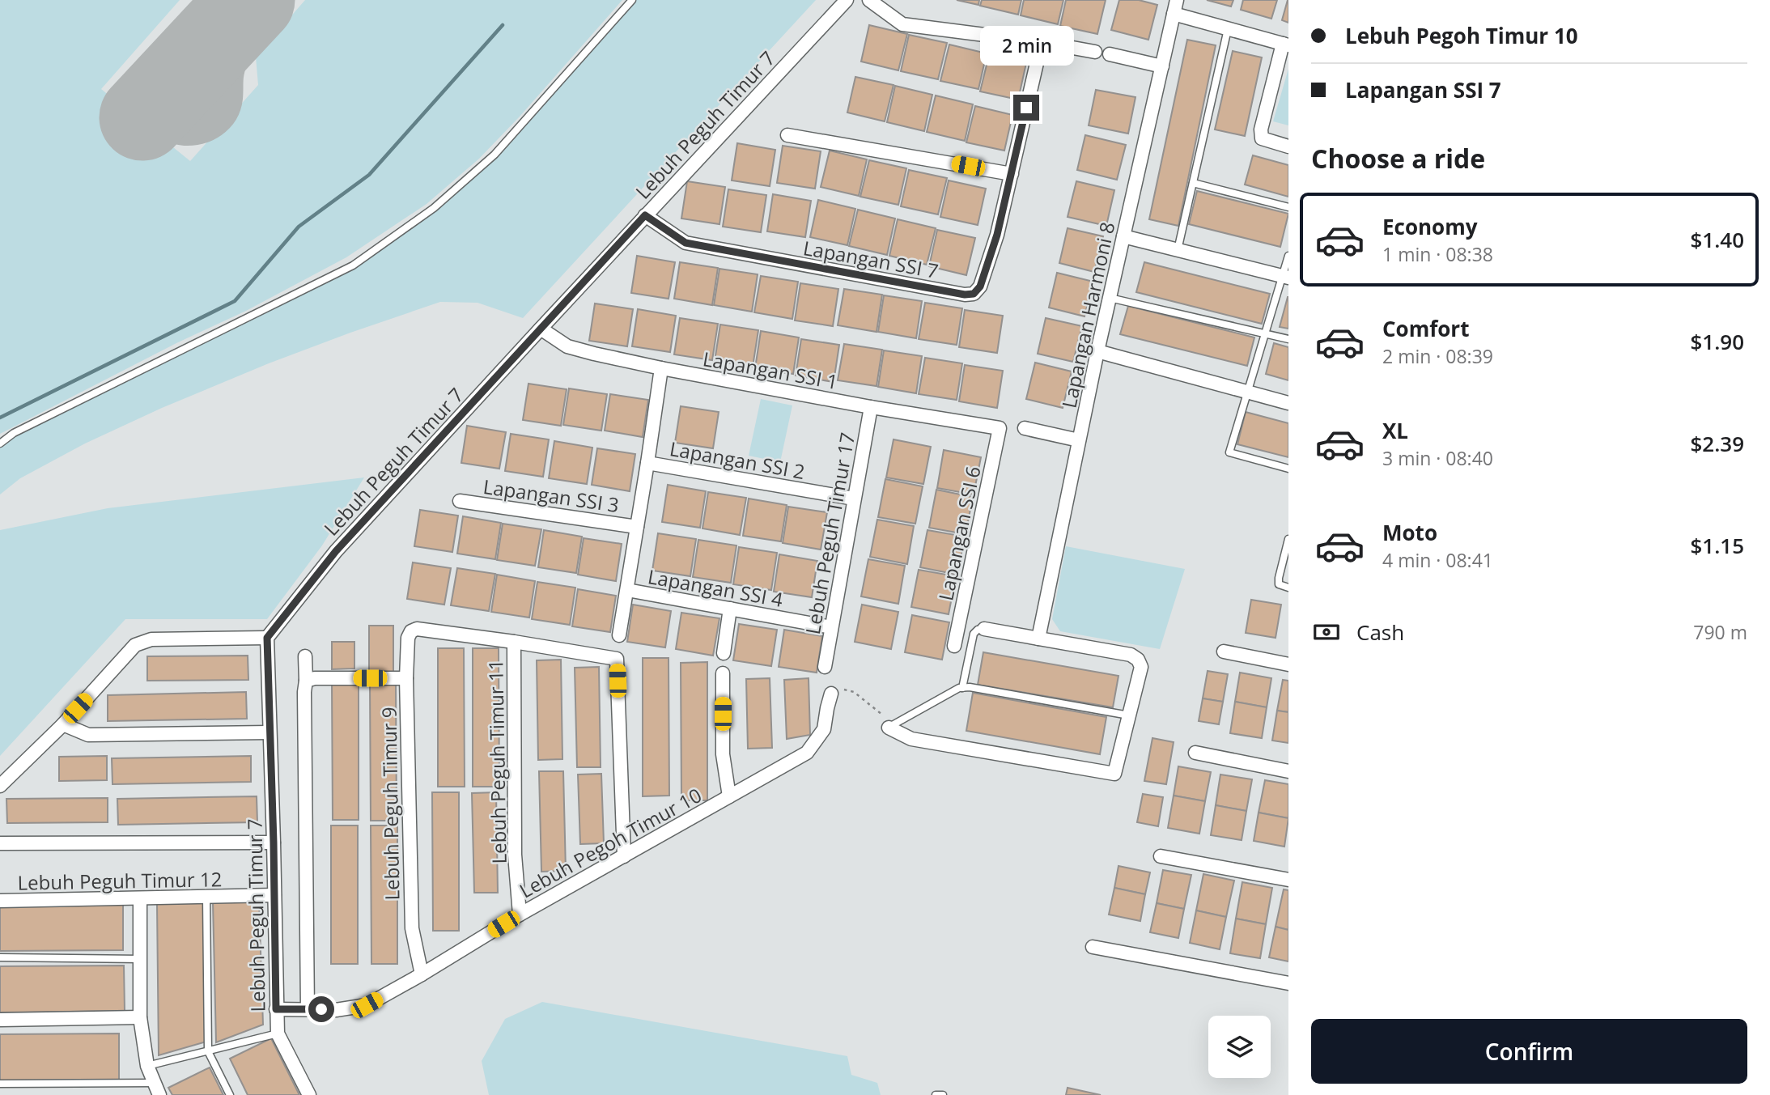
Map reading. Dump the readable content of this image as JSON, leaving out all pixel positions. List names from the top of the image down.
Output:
{
  "streets": {
    "street": [
      "Lebuh Peguh Timur 7",
      "Lapangan SSI 7",
      "Lapangan Harmoni 8",
      "Lapangan SSI 1",
      "Lapangan SSI 2",
      "Lapangan SSI 3",
      "Lebuh Peguh Timur 17",
      "Lapangan SSI 6",
      "Lapangan SSI 4",
      "Lebuh Peguh Timur 11",
      "Lebuh Peguh Timur 9",
      "Lebuh Pegoh Timur 10",
      "Lebuh Peguh Timur 12"
    ]
  },
  "crossings": [
    ["Lebuh Peguh Timur 7", "Lapangan SSI 7"],
    ["Lebuh Peguh Timur 7", "Lapangan SSI 1"],
    ["Lebuh Peguh Timur 7", "Lebuh Pegoh Timur 10"],
    ["Lebuh Peguh Timur 7", "Lebuh Peguh Timur 12"],
    ["Lapangan SSI 1", "Lebuh Peguh Timur 17"],
    ["Lapangan SSI 1", "Lapangan SSI 6"],
    ["Lapangan SSI 2", "Lebuh Peguh Timur 17"],
    ["Lebuh Peguh Timur 17", "Lapangan SSI 4"],
    ["Lebuh Peguh Timur 11", "Lebuh Peguh Timur 9"],
    ["Lebuh Peguh Timur 11", "Lebuh Pegoh Timur 10"],
    ["Lebuh Peguh Timur 9", "Lebuh Pegoh Timur 10"]
  ],
  "page": {
    "banner": ["Lebuh Pegoh Timur 10", "Lapangan SSI 7"],
    "bubble": "2 min",
    "heading": "Choose a ride",
    "list": [
      {
        "name": "Economy",
        "note": "1 min · 08:38",
        "value": "$1.40"
      },
      {
        "name": "Comfort",
        "note": "2 min · 08:39",
        "value": "$1.90"
      },
      {
        "name": "XL",
        "note": "3 min · 08:40",
        "value": "$2.39"
      },
      {
        "name": "Moto",
        "note": "4 min · 08:41",
        "value": "$1.15"
      }
    ],
    "pay": ["Cash", "790 m"],
    "buttons": "Confirm"
  }
}
